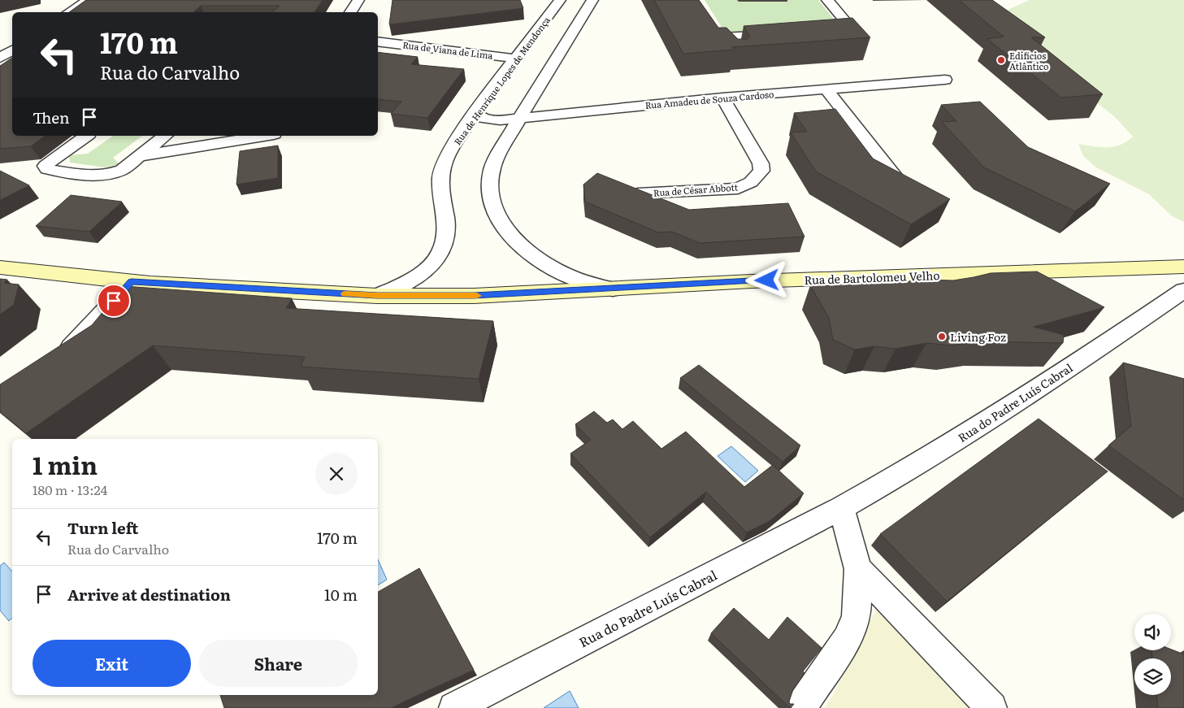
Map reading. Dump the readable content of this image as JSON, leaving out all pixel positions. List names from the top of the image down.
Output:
{
  "streets": {
    "street": [
      "Rua de Viana de Lima",
      "Rua de Henrique Lopes de Mendonça",
      "Rua Amadeu de Souza Cardoso",
      "Rua de César Abbott",
      "Rua de Bartolomeu Velho",
      "Rua do Padre Luís Cabral"
    ]
  },
  "crossings": [
    ["Rua de Viana de Lima", "Rua de Henrique Lopes de Mendonça"],
    ["Rua de Henrique Lopes de Mendonça", "Rua Amadeu de Souza Cardoso"],
    ["Rua de Henrique Lopes de Mendonça", "Rua de Bartolomeu Velho"],
    ["Rua Amadeu de Souza Cardoso", "Rua de César Abbott"]
  ],
  "places": ["Edifícios Atlântico", "Living Foz"],
  "page": {
    "turn": ["170 m", "Rua do Carvalho"],
    "then": "Then",
    "heading": ["1 min", "180 m · 13:24"],
    "list": [
      {
        "name": "Turn left",
        "note": "Rua do Carvalho",
        "value": "170 m"
      },
      {
        "name": "Arrive at destination",
        "value": "10 m"
      }
    ],
    "buttons": ["Exit", "Share"]
  }
}
